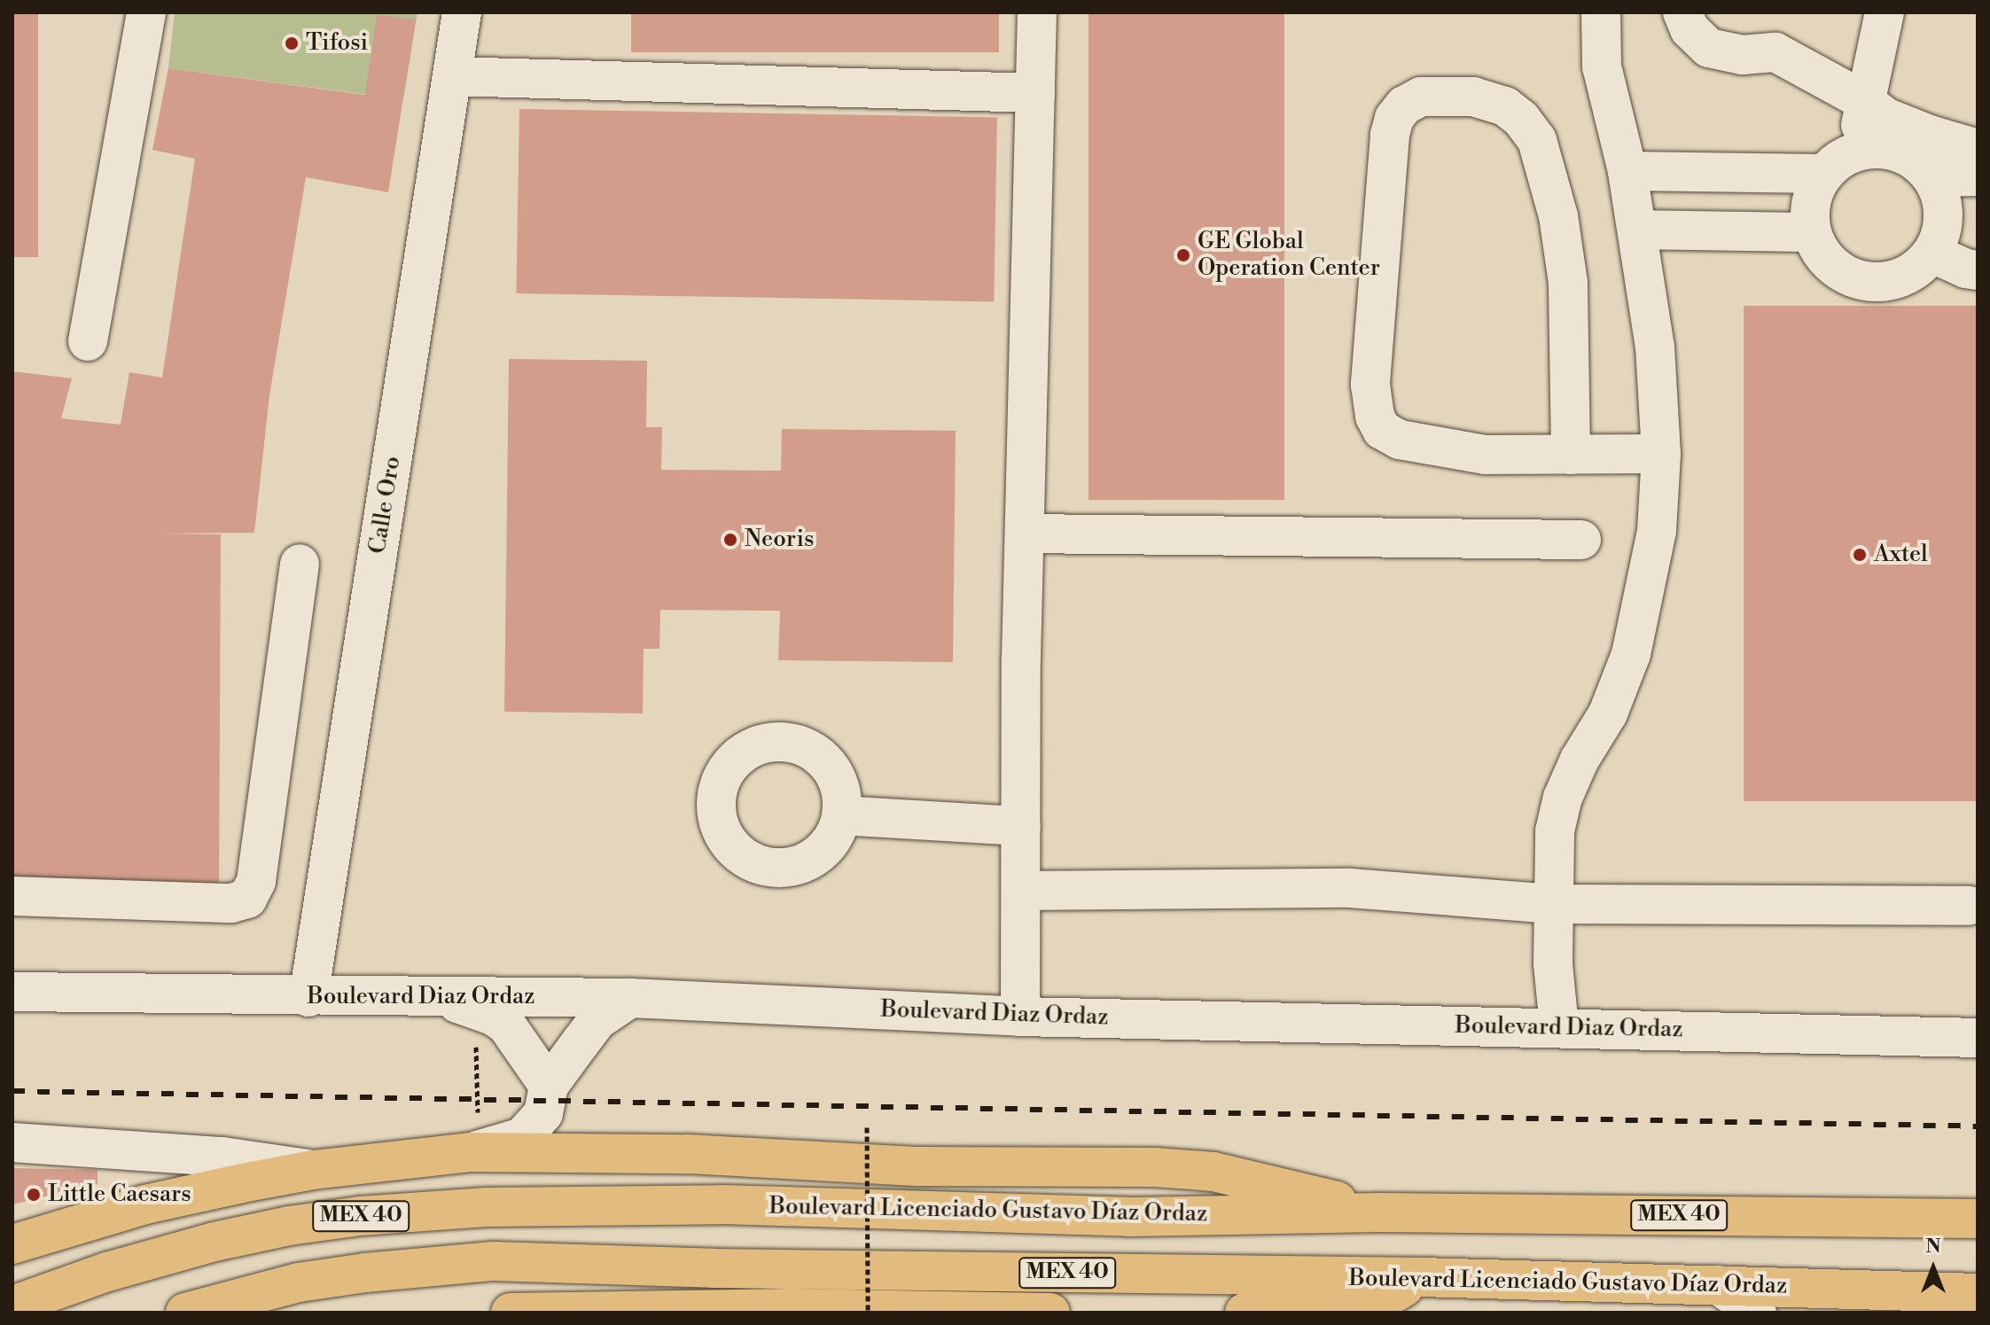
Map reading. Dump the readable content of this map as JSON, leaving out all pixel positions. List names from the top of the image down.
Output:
{
  "streets": {
    "main road": ["Boulevard Licenciado Gustavo Díaz Ordaz", "MEX 40"],
    "street": ["Calle Oro", "Boulevard Diaz Ordaz"]
  },
  "crossings": [
    ["Calle Oro", "Boulevard Diaz Ordaz"]
  ],
  "places": [
    "Tifosi",
    "GE Global Operation Center",
    "Neoris",
    "Axtel",
    "Little Caesars"
  ],
  "north": "top"
}
